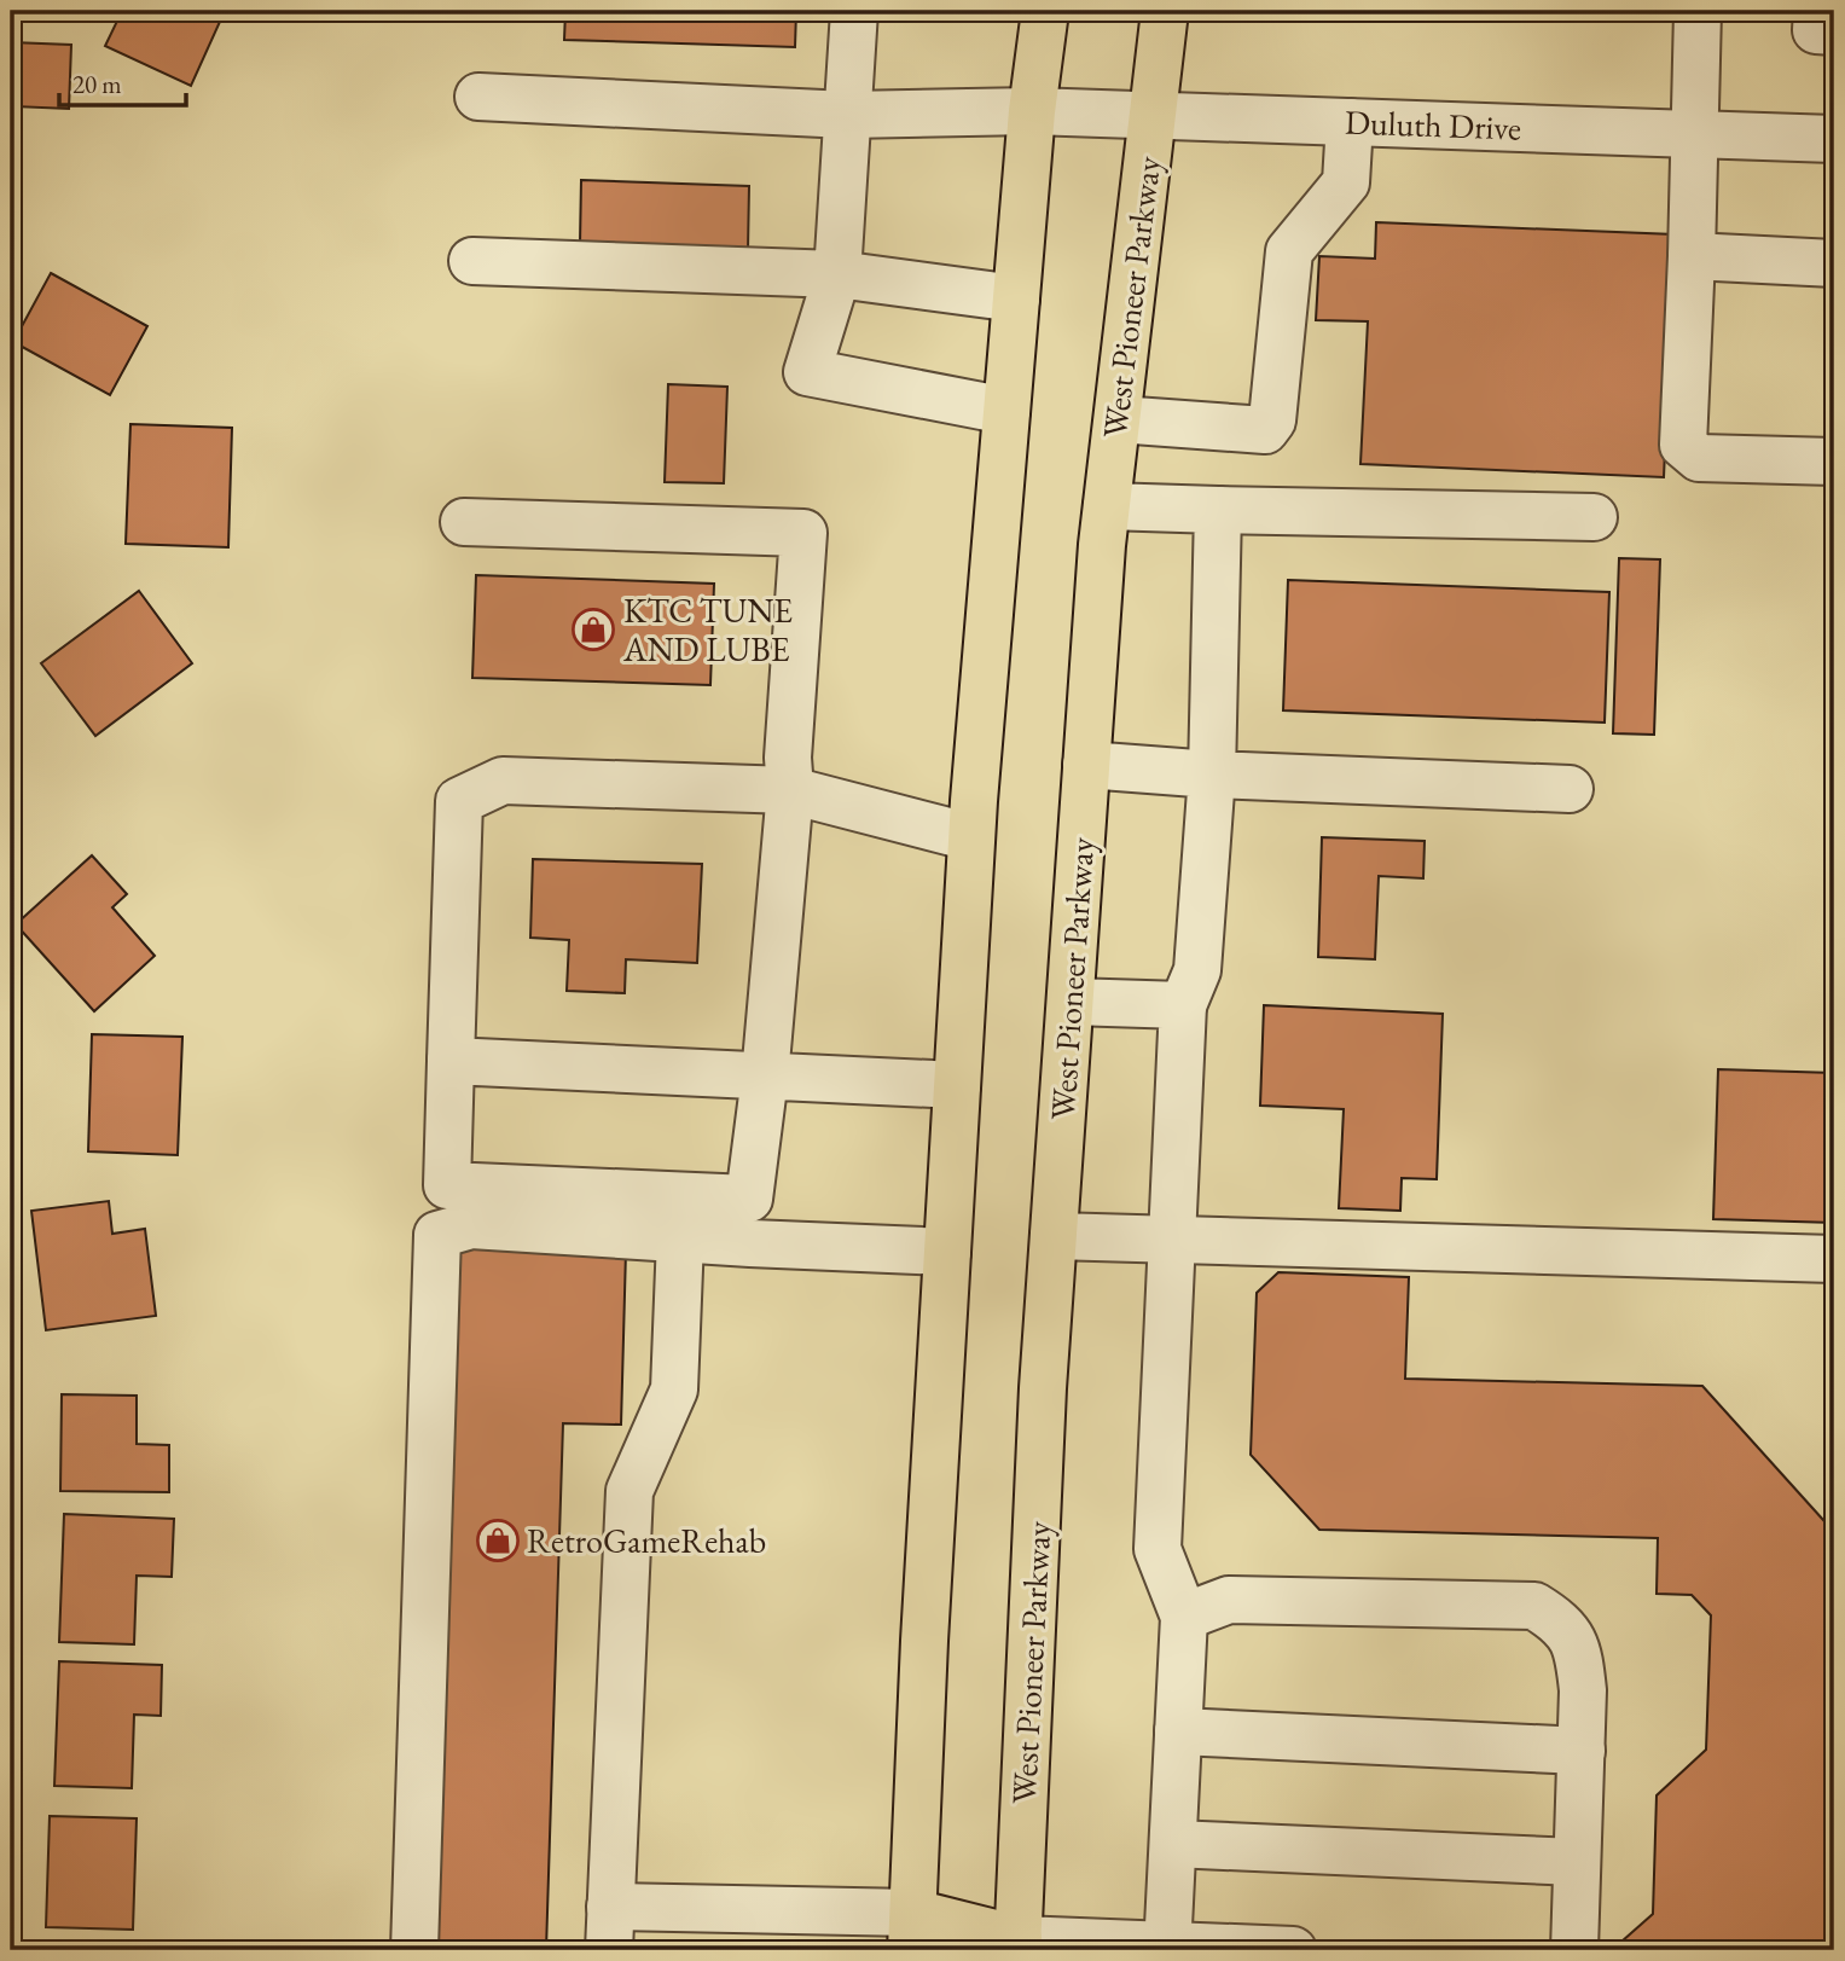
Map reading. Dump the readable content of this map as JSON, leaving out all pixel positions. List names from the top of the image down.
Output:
{
  "streets": {
    "main road": ["West Pioneer Parkway"],
    "street": ["Duluth Drive"]
  },
  "crossings": [
    ["Duluth Drive", "West Pioneer Parkway"]
  ],
  "places": {
    "shop": ["KTC TUNE AND LUBE", "RetroGameRehab"]
  },
  "scale_bar": "20 m"
}
